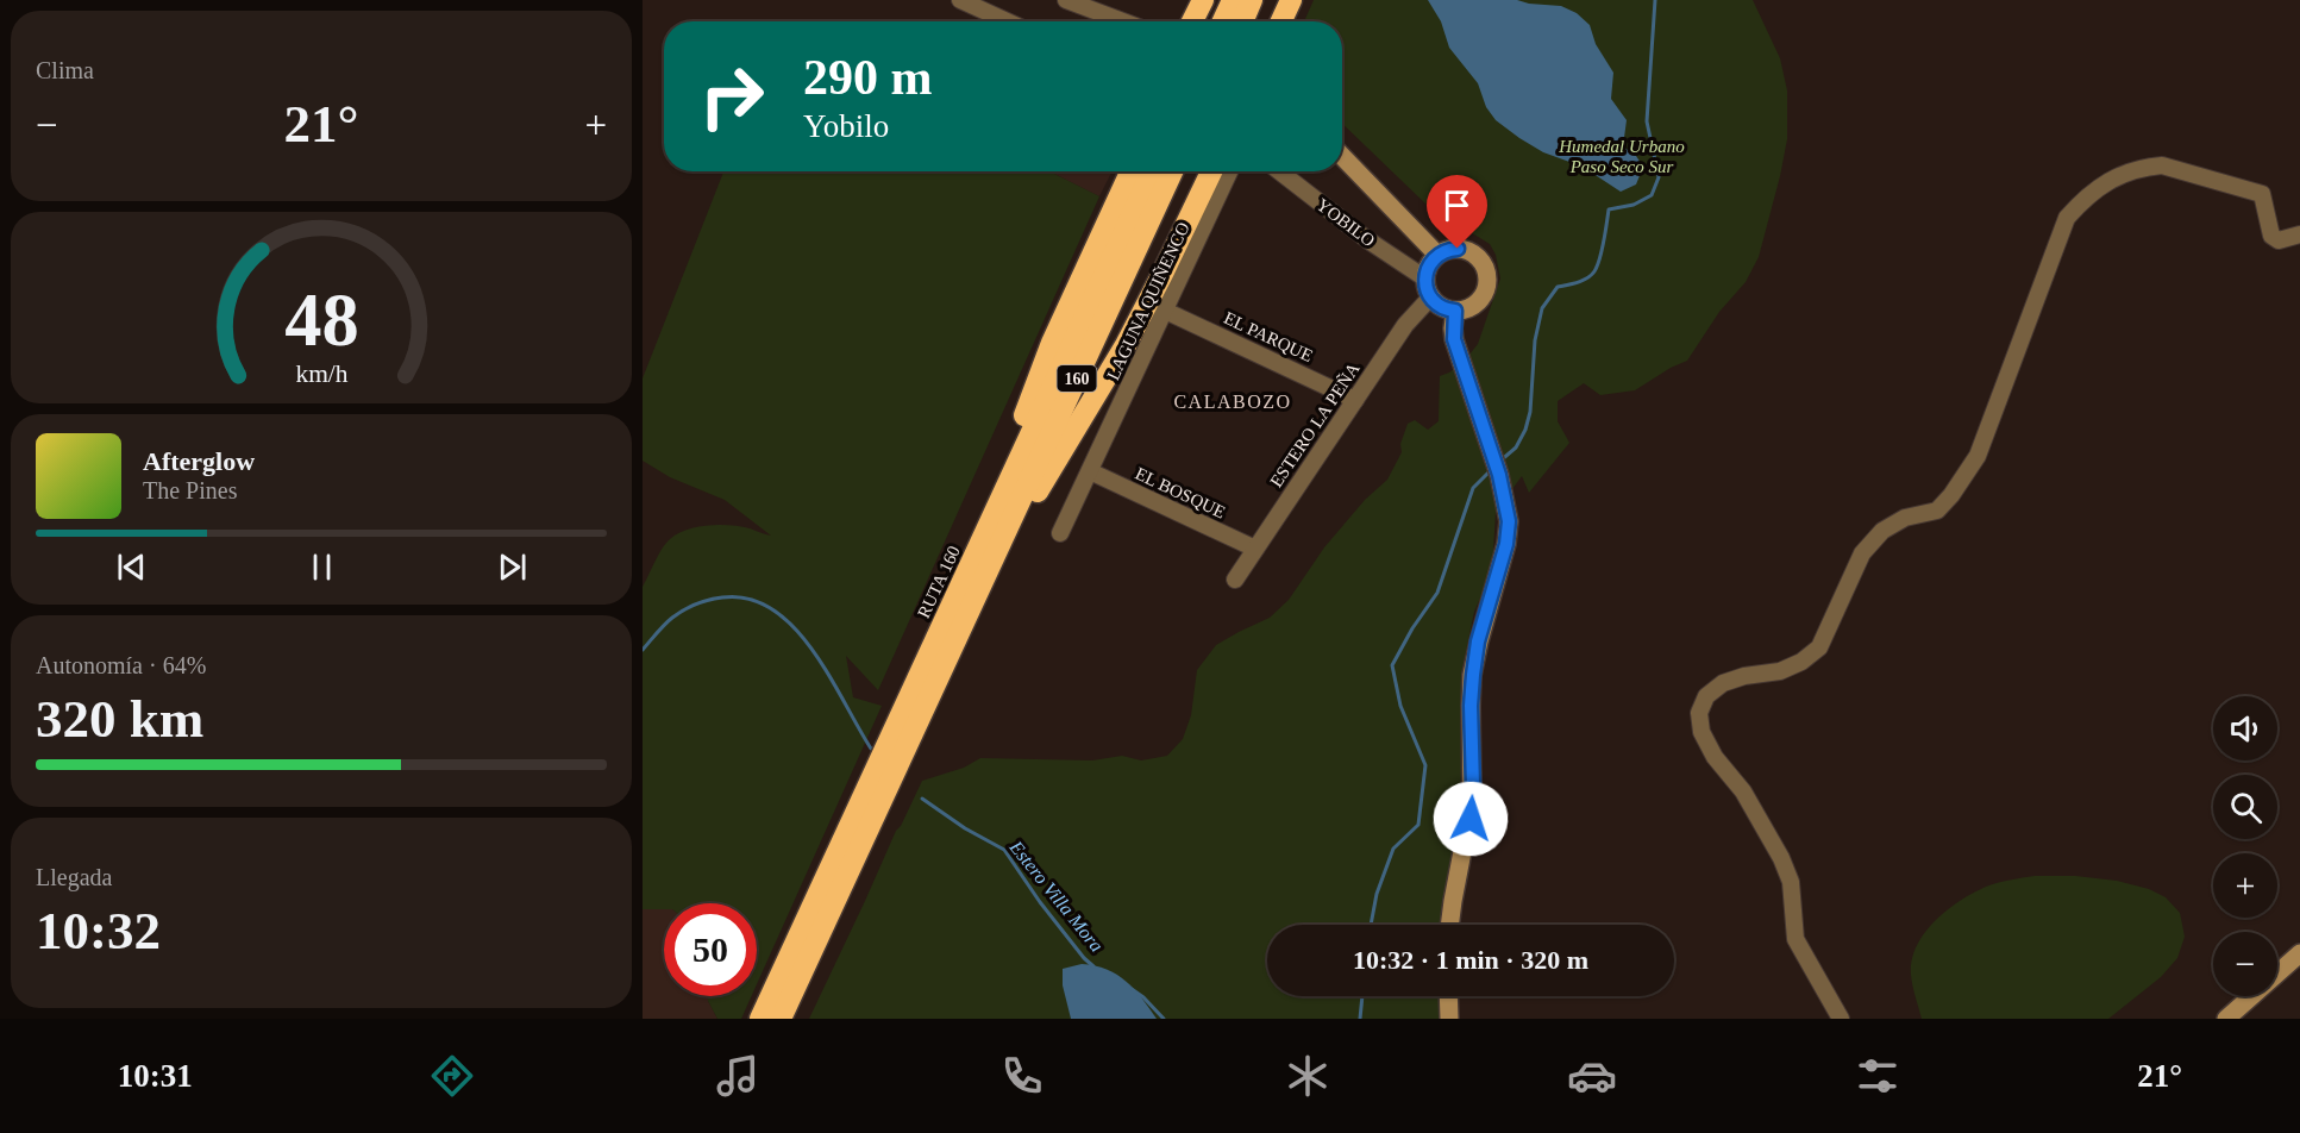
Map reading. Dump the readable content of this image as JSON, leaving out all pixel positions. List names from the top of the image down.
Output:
{
  "streets": {
    "highway": ["160", "RUTA 160"],
    "street": [
      "YOBILO",
      "LAGUNA QUIÑENCO",
      "EL PARQUE",
      "ESTERO LA PEÑA",
      "EL BOSQUE"
    ]
  },
  "crossings": [
    ["YOBILO", "ESTERO LA PEÑA"],
    ["LAGUNA QUIÑENCO", "EL PARQUE"],
    ["LAGUNA QUIÑENCO", "EL BOSQUE"],
    ["EL PARQUE", "ESTERO LA PEÑA"],
    ["ESTERO LA PEÑA", "EL BOSQUE"]
  ],
  "districts": ["CALABOZO"],
  "water": ["Estero Villa Mora"],
  "parks": ["Humedal Urbano Paso Seco Sur"],
  "page": {
    "tile": [
      "Clima",
      ["Autonomía · 64%", "320 km"],
      ["Llegada", "10:32"]
    ],
    "turn": ["290 m", "Yobilo"],
    "heat": ["−", "21°", "+"],
    "song": ["Afterglow", "The Pines"],
    "map_buttons": ["+", "−"],
    "limit": "50",
    "trip": "10:32 · 1 min · 320 m",
    "tabs": ["10:31", "21°"],
    "gauge": ["48", "km/h"]
  }
}
